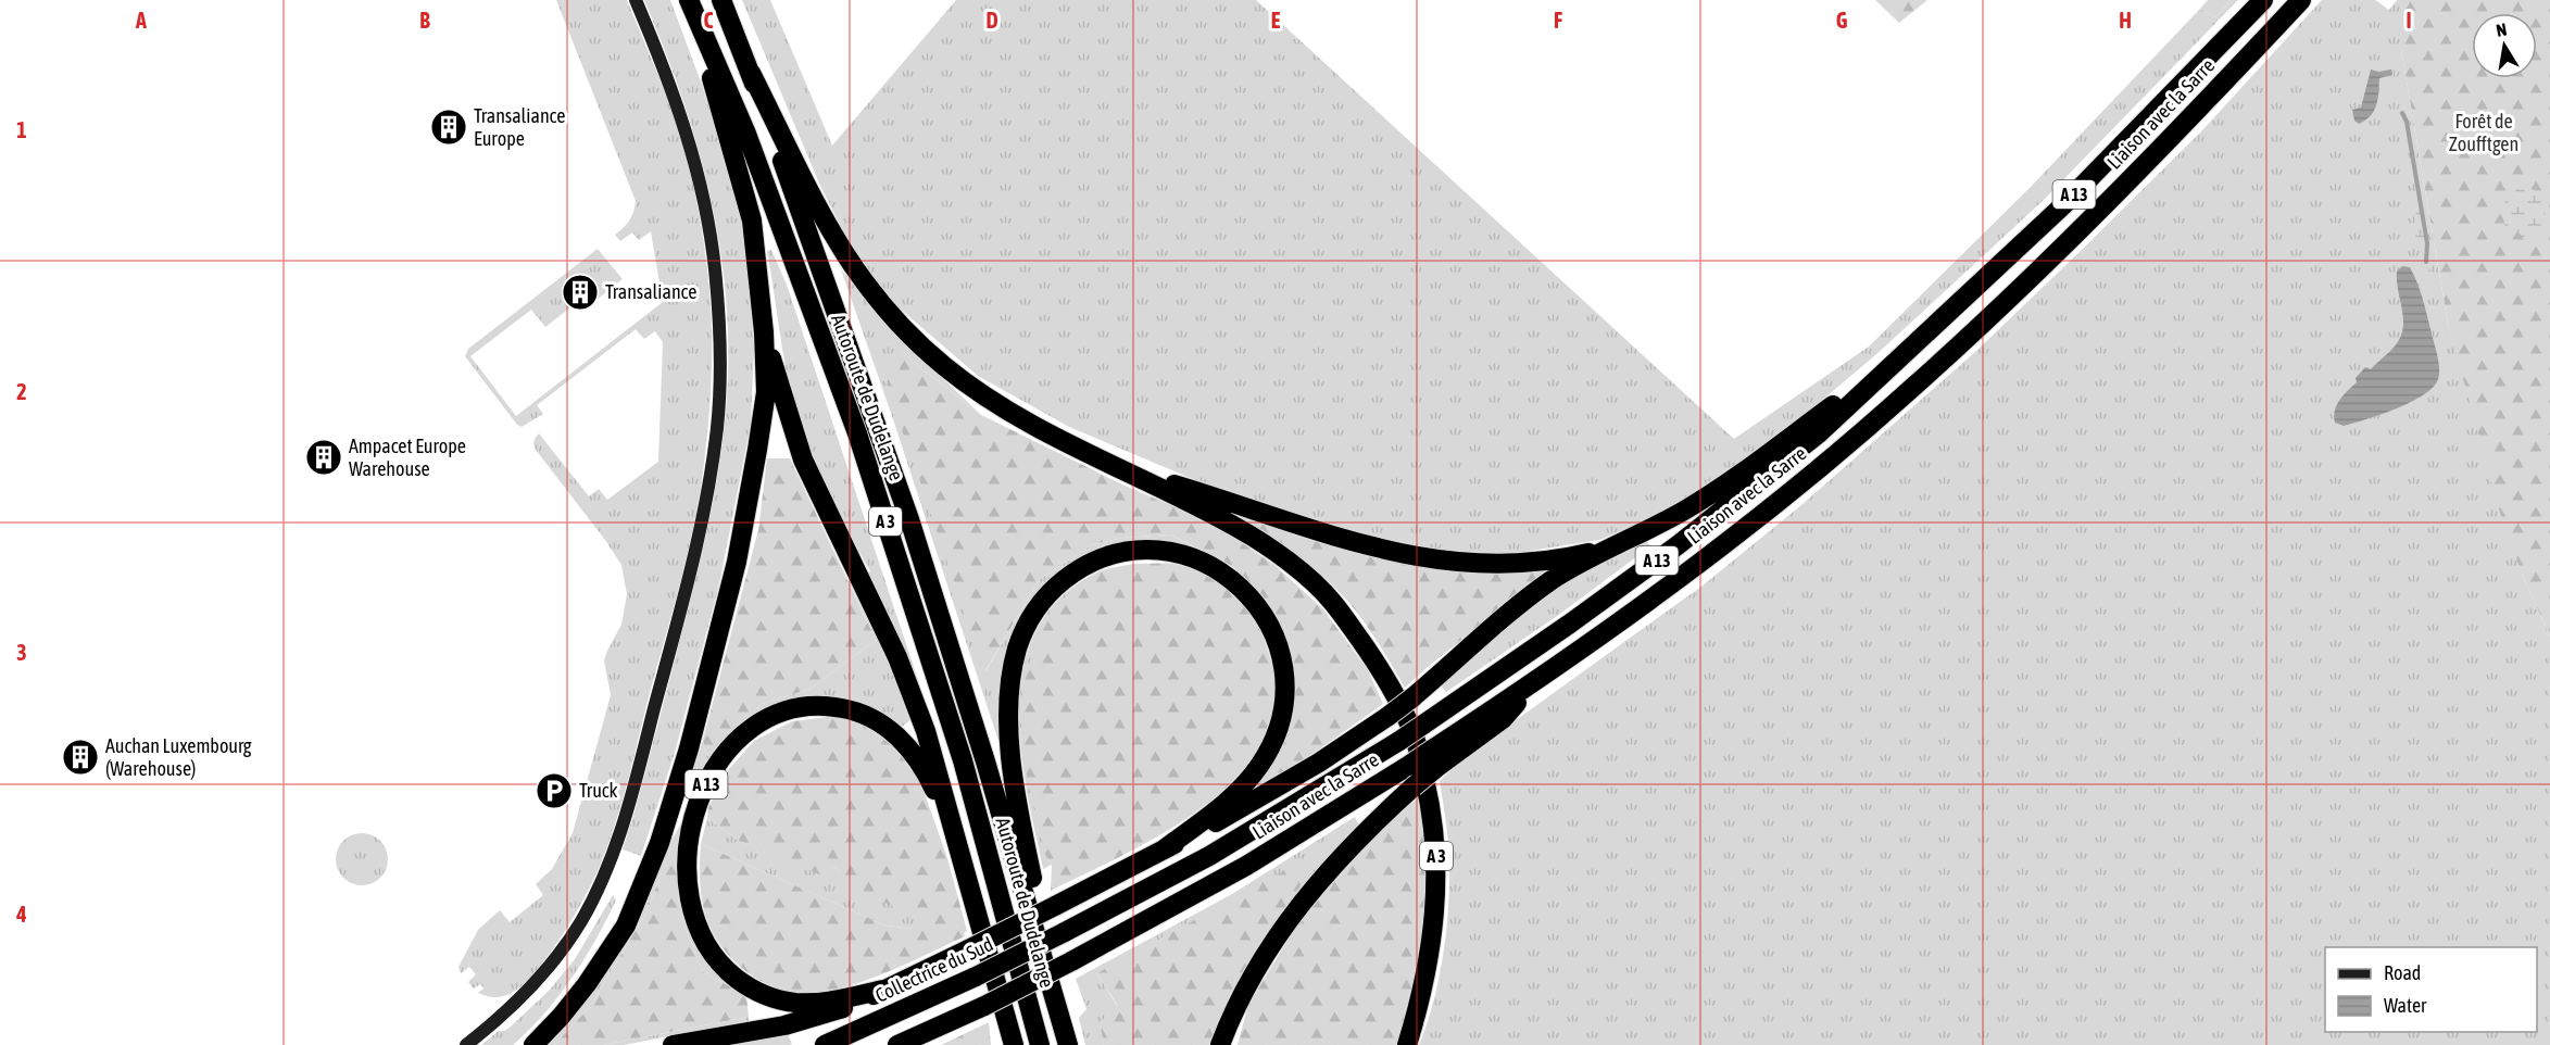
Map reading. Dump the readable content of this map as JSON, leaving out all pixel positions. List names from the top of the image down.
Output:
{
  "streets": {
    "highway": [
      "Liaison avec la Sarre",
      "A 13",
      "Autoroute de Dudelange",
      "A 3",
      "Collectrice du Sud"
    ]
  },
  "crossings": [
    ["Liaison avec la Sarre", "A 13"],
    ["Liaison avec la Sarre", "Collectrice du Sud"],
    ["A 13", "A 3"],
    ["Autoroute de Dudelange", "A 3"]
  ],
  "parks": ["Forêt de Zoufftgen"],
  "places": {
    "building": [
      "Transaliance Europe",
      "Transaliance",
      "Ampacet Europe Warehouse",
      "Auchan Luxembourg (Warehouse)"
    ],
    "parking": ["Truck"]
  },
  "legend": ["Road", "Water"],
  "north": "top",
  "grid": {
    "columns": [
      "A",
      "B",
      "C",
      "D",
      "E",
      "F",
      "G",
      "H",
      "I"
    ],
    "rows": [
      "1",
      "2",
      "3",
      "4"
    ]
  }
}
